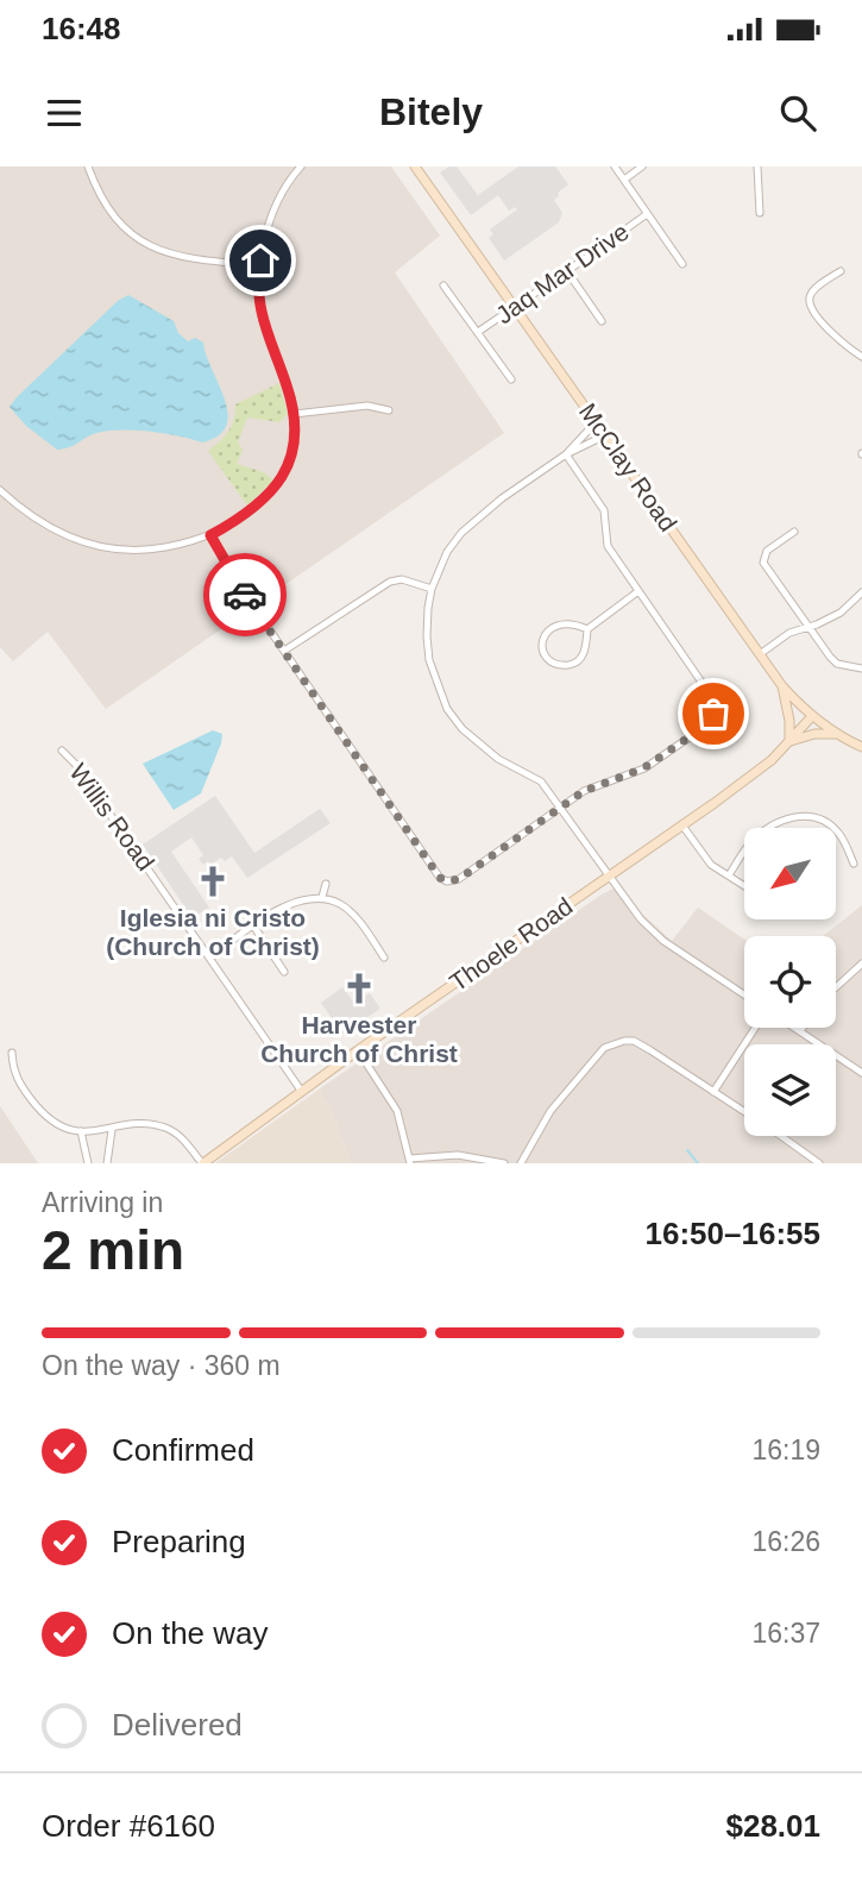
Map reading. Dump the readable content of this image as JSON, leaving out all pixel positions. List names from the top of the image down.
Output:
{
  "streets": {
    "main road": ["McClay Road", "Thoele Road"],
    "street": ["Jaq Mar Drive", "Willis Road"]
  },
  "crossings": [
    ["Jaq Mar Drive", "McClay Road"],
    ["McClay Road", "Thoele Road"],
    ["Willis Road", "Thoele Road"]
  ],
  "places": {
    "church": ["Iglesia ni Cristo (Church of Christ)", "Harvester Church of Christ"]
  },
  "north": "bottom left",
  "page": {
    "status": "16:48",
    "header": "Bitely",
    "heading": ["2 min", "Arriving in", "16:50–16:55"],
    "panel": ["Order #6160", "$28.01"],
    "bar": "On the way · 360 m",
    "list": [
      ["Confirmed", "16:19"],
      ["Preparing", "16:26"],
      ["On the way", "16:37"],
      "Delivered"
    ]
  }
}
